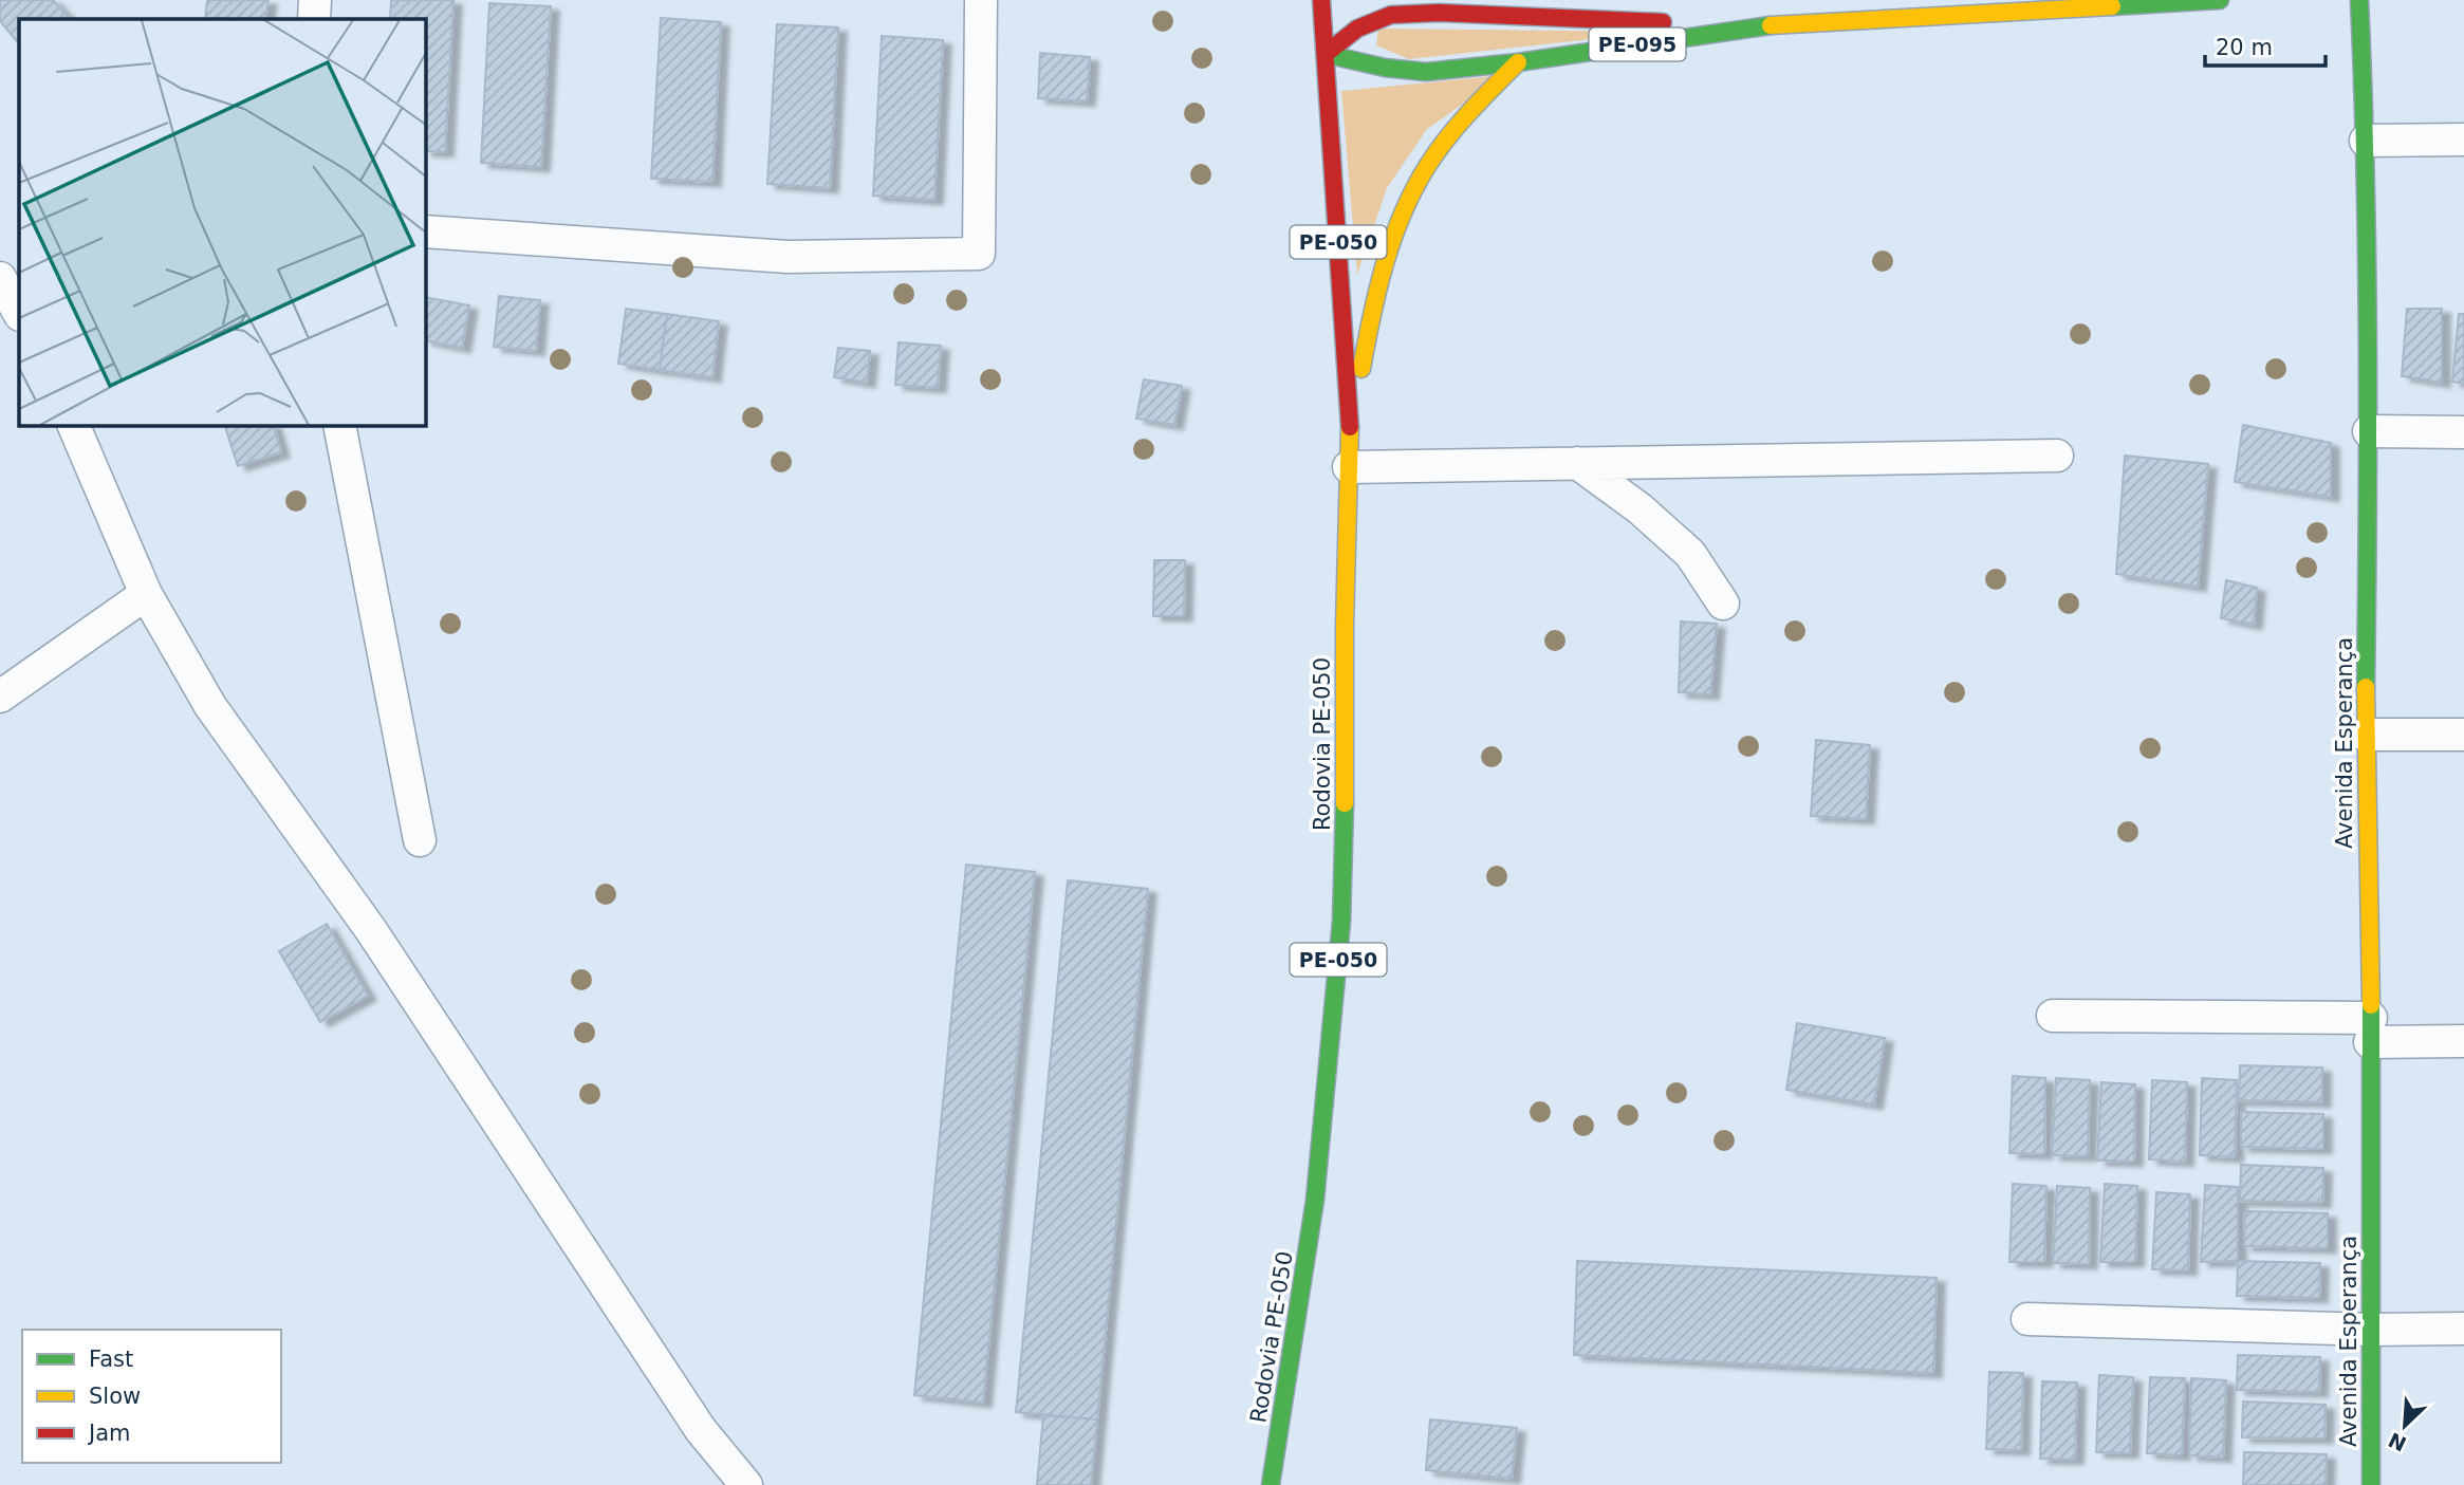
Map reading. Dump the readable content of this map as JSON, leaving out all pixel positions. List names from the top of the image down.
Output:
{
  "streets": {
    "main road": [
      "PE-095",
      "PE-050",
      "Avenida Esperança",
      "Rodovia PE-050"
    ]
  },
  "legend": ["Fast", "Slow", "Jam"],
  "scale_bar": "20 m",
  "north": "bottom left"
}
